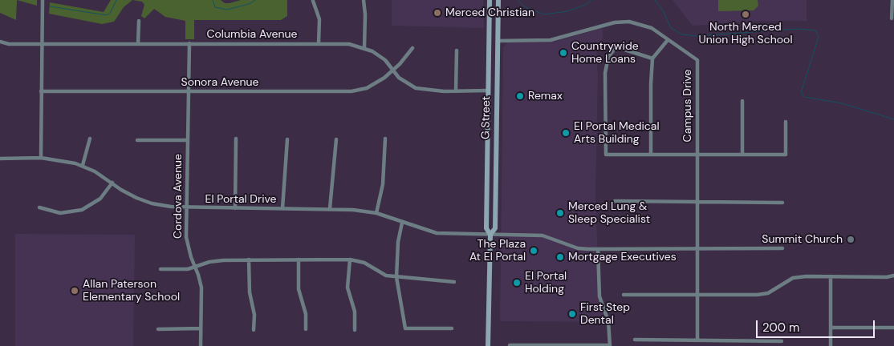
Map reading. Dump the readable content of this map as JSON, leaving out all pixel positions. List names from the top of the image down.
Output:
{
  "streets": {
    "street": [
      "Columbia Avenue",
      "Sonora Avenue",
      "Campus Drive",
      "G Street",
      "Cordova Avenue",
      "El Portal Drive"
    ]
  },
  "crossings": [
    ["Columbia Avenue", "Sonora Avenue"],
    ["Columbia Avenue", "G Street"],
    ["Columbia Avenue", "Cordova Avenue"],
    ["Sonora Avenue", "Cordova Avenue"],
    ["Campus Drive", "G Street"],
    ["Campus Drive", "El Portal Drive"],
    ["G Street", "El Portal Drive"],
    ["Cordova Avenue", "El Portal Drive"]
  ],
  "places": [
    "Merced Christian",
    "North Merced Union High School",
    "Countrywide Home Loans",
    "Remax",
    "El Portal Medical Arts Building",
    "Merced Lung & Sleep Specialist",
    "Summit Church",
    "The Plaza At El Portal",
    "Mortgage Executives",
    "El Portal Holding",
    "Allan Paterson Elementary School",
    "First Step Dental"
  ],
  "scale_bar": "200 m"
}
